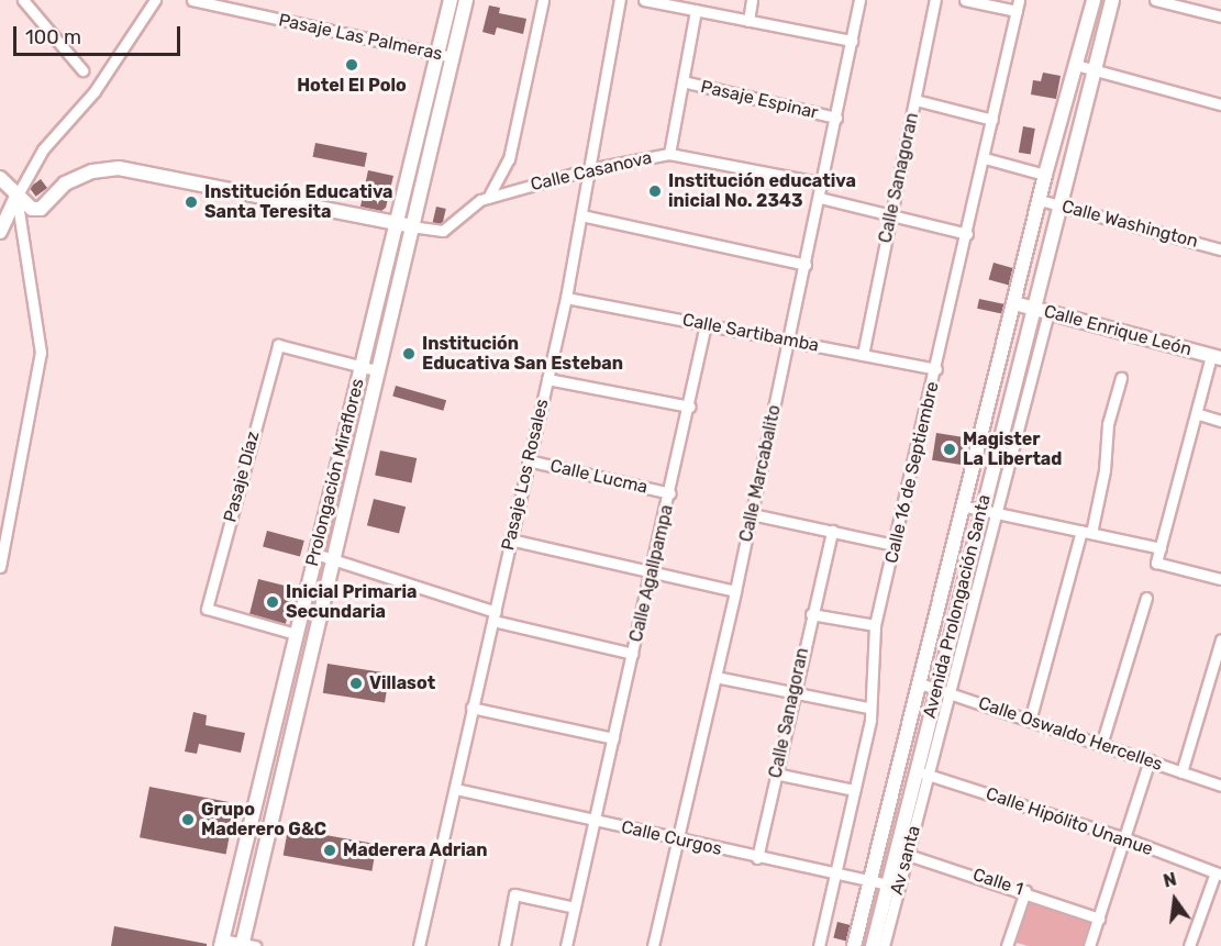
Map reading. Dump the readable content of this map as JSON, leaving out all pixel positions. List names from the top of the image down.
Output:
{
  "streets": {
    "street": [
      "Pasaje Las Palmeras",
      "Pasaje Espinar",
      "Calle Casanova",
      "Calle Sanagoran",
      "Calle Washington",
      "Calle Enrique León",
      "Calle Sartibamba",
      "Prolongación Miraflores",
      "Calle 16 de Septiembre",
      "Calle Marcabalito",
      "Pasaje Los Rosales",
      "Pasaje Díaz",
      "Calle Lucma",
      "Calle Agallpampa",
      "Avenida Prolongación Santa",
      "Calle Oswaldo Hercelles",
      "Calle Hipólito Unanue",
      "Calle Curgos",
      "Av santa",
      "Calle 1"
    ]
  },
  "crossings": [
    ["Pasaje Las Palmeras", "Prolongación Miraflores"],
    ["Pasaje Espinar", "Calle Marcabalito"],
    ["Calle Casanova", "Prolongación Miraflores"],
    ["Calle Casanova", "Calle Marcabalito"],
    ["Calle Casanova", "Pasaje Los Rosales"],
    ["Calle Sanagoran", "Calle Sartibamba"],
    ["Calle Sanagoran", "Calle Curgos"],
    ["Calle Washington", "Avenida Prolongación Santa"],
    ["Calle Enrique León", "Avenida Prolongación Santa"],
    ["Calle Sartibamba", "Calle 16 de Septiembre"],
    ["Calle Sartibamba", "Calle Marcabalito"],
    ["Calle Sartibamba", "Pasaje Los Rosales"],
    ["Calle Sartibamba", "Calle Agallpampa"],
    ["Prolongación Miraflores", "Pasaje Díaz"],
    ["Calle 16 de Septiembre", "Calle Curgos"],
    ["Calle Marcabalito", "Calle Curgos"],
    ["Pasaje Los Rosales", "Calle Lucma"],
    ["Pasaje Los Rosales", "Calle Curgos"],
    ["Calle Lucma", "Calle Agallpampa"],
    ["Calle Agallpampa", "Calle Curgos"],
    ["Avenida Prolongación Santa", "Calle Oswaldo Hercelles"],
    ["Avenida Prolongación Santa", "Calle Hipólito Unanue"],
    ["Avenida Prolongación Santa", "Calle Curgos"],
    ["Avenida Prolongación Santa", "Av santa"],
    ["Avenida Prolongación Santa", "Calle 1"],
    ["Av santa", "Calle 1"]
  ],
  "places": [
    "Hotel El Polo",
    "Institución educativa inicial No. 2343",
    "Institución Educativa Santa Teresita",
    "Institución Educativa San Esteban",
    "Magister La Libertad",
    "Inicial Primaria Secundaria",
    "Villasot",
    "Grupo Maderero G&C",
    "Maderera Adrian"
  ],
  "scale_bar": "100 m",
  "north": "top"
}
